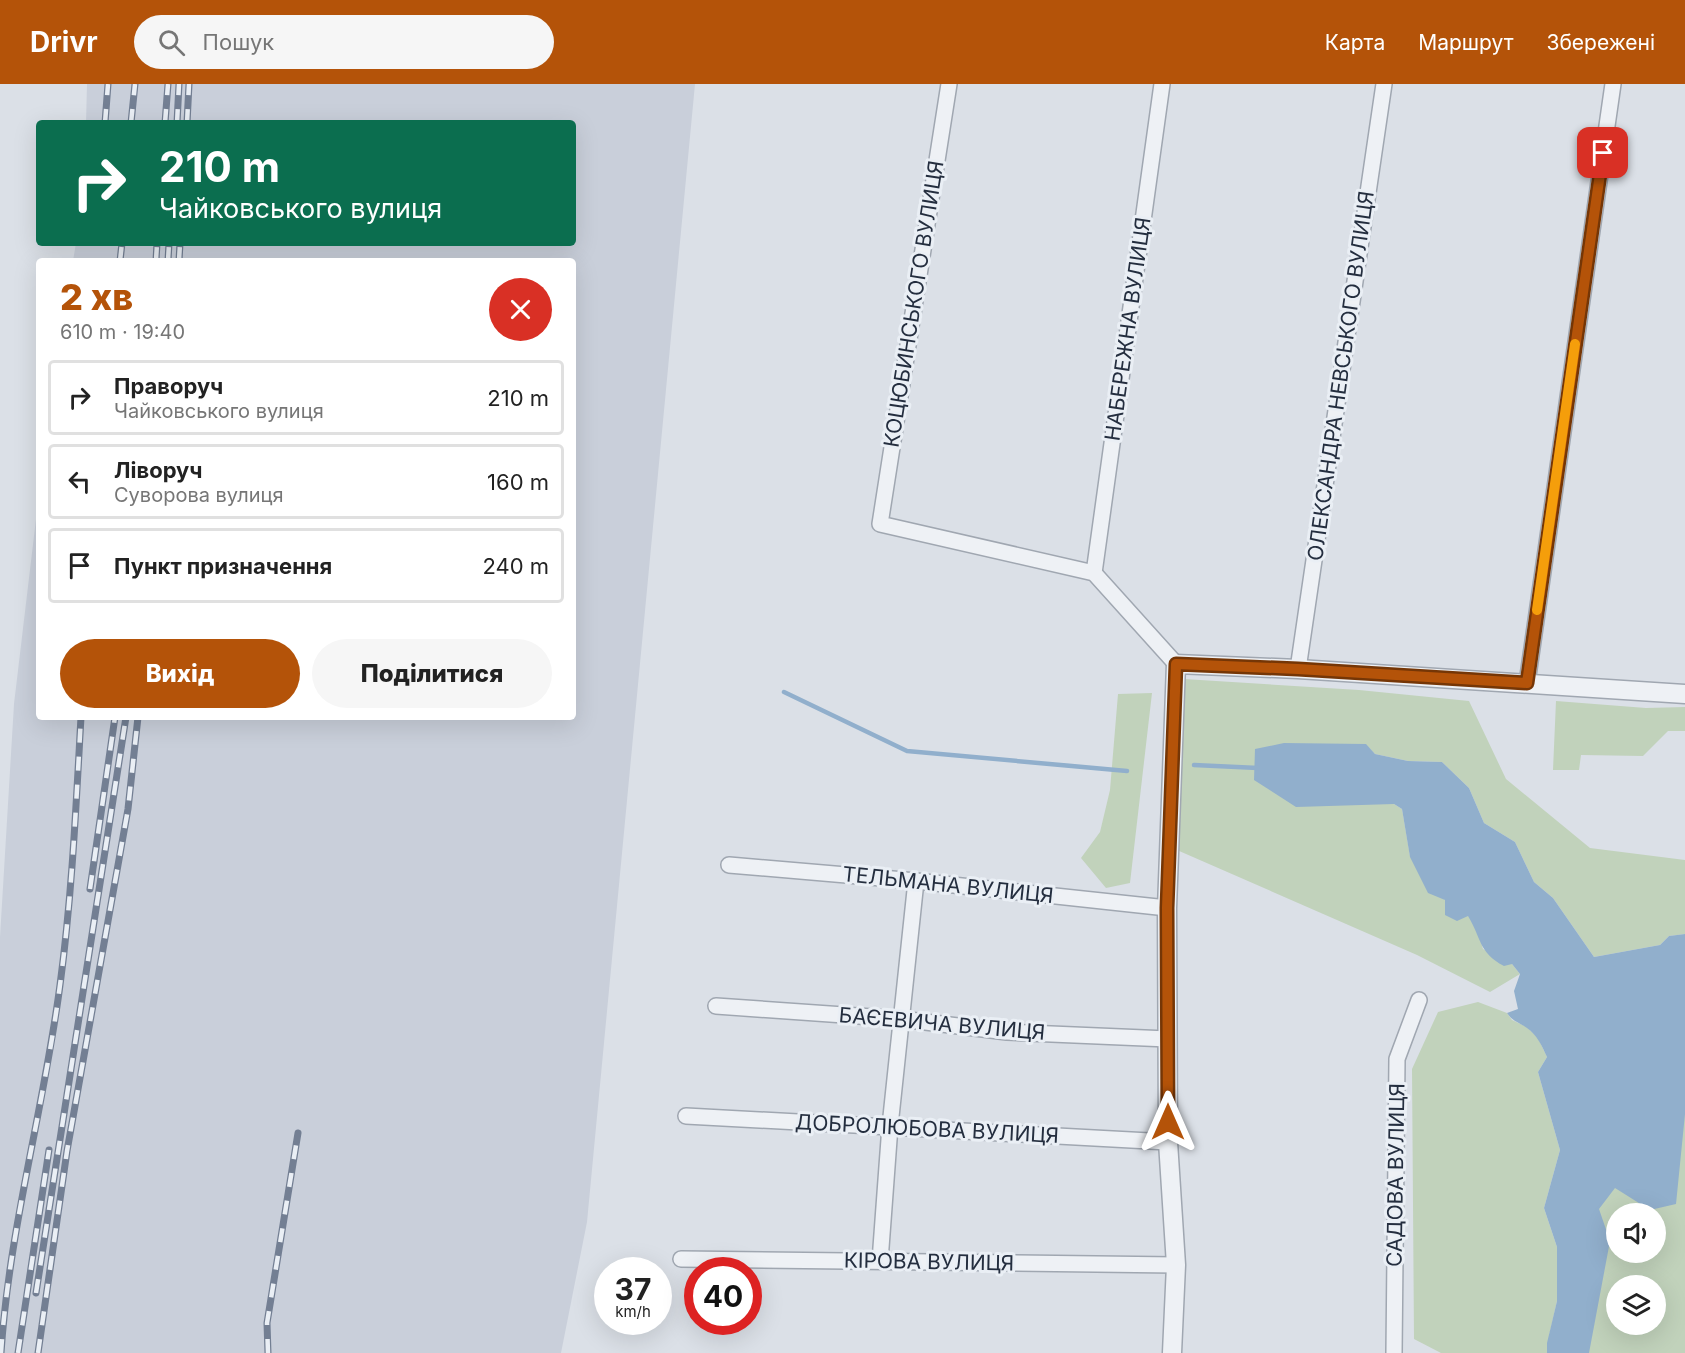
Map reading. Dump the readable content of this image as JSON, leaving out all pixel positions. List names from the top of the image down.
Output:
{
  "streets": {
    "street": [
      "КОЦЮБИНСЬКОГО ВУЛИЦЯ",
      "НАБЕРЕЖНА ВУЛИЦЯ",
      "ОЛЕКСАНДРА НЕВСЬКОГО ВУЛИЦЯ",
      "ТЕЛЬМАНА ВУЛИЦЯ",
      "БАЄЕВИЧА ВУЛИЦЯ",
      "ДОБРОЛЮБОВА ВУЛИЦЯ",
      "САДОВА ВУЛИЦЯ",
      "КІРОВА ВУЛИЦЯ"
    ]
  },
  "crossings": [
    ["КОЦЮБИНСЬКОГО ВУЛИЦЯ", "НАБЕРЕЖНА ВУЛИЦЯ"]
  ],
  "page": {
    "header": "Drivr",
    "search": "Пошук",
    "nav": ["Карта", "Маршрут", "Збережені"],
    "turn": ["210 m", "Чайковського вулиця"],
    "heading": ["2 хв", "610 m · 19:40"],
    "list": [
      {
        "name": "Праворуч",
        "note": "Чайковського вулиця",
        "value": "210 m"
      },
      {
        "name": "Ліворуч",
        "note": "Суворова вулиця",
        "value": "160 m"
      },
      {
        "name": "Пункт призначення",
        "value": "240 m"
      }
    ],
    "buttons": ["Вихід", "Поділитися"],
    "speed": "37 km/h",
    "limit": "40"
  }
}
